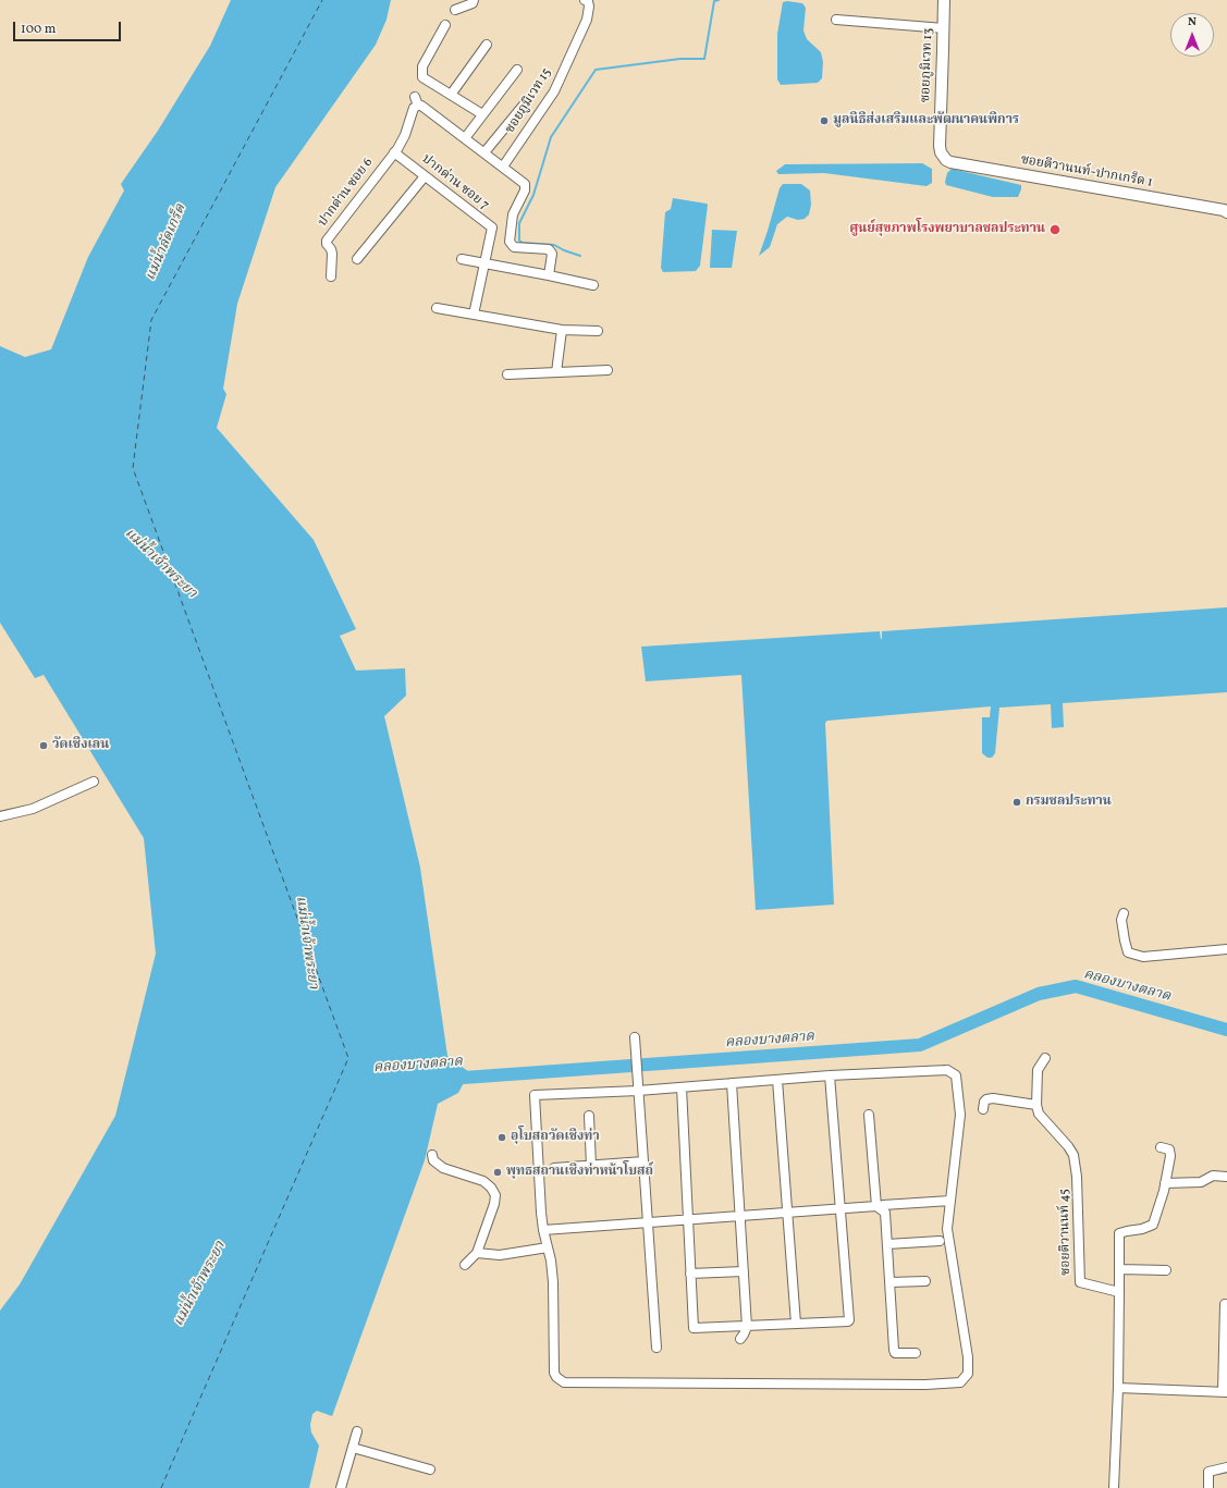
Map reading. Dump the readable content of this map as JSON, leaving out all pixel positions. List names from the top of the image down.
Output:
{
  "streets": {
    "street": [
      "ซอยภูมิเวท 13",
      "ซอยภูมิเวท 15",
      "ซอยติวานนท์-ปากเกร็ด 1",
      "ปากด่าน ซอย 7",
      "ปากด่าน ซอย 6",
      "ซอยติวานนท์ 45"
    ]
  },
  "crossings": [
    ["ซอยภูมิเวท 13", "ซอยติวานนท์-ปากเกร็ด 1"],
    ["ปากด่าน ซอย 7", "ปากด่าน ซอย 6"]
  ],
  "water": ["แม่น้ำลัดเกร็ด", "แม่น้ำเจ้าพระยา", "คลองบางตลาด"],
  "places": [
    "มูลนิธิส่งเสริมและพัฒนาคนพิการ",
    "ศูนย์สุขภาพโรงพยาบาลชลประทาน",
    "วัดเชิงเลน",
    "กรมชลประทาน",
    "อุโบสถวัดเชิงท่า",
    "พุทธสถานเชิงท่าหน้าโบสถ์"
  ],
  "scale_bar": "100 m",
  "north": "top"
}
